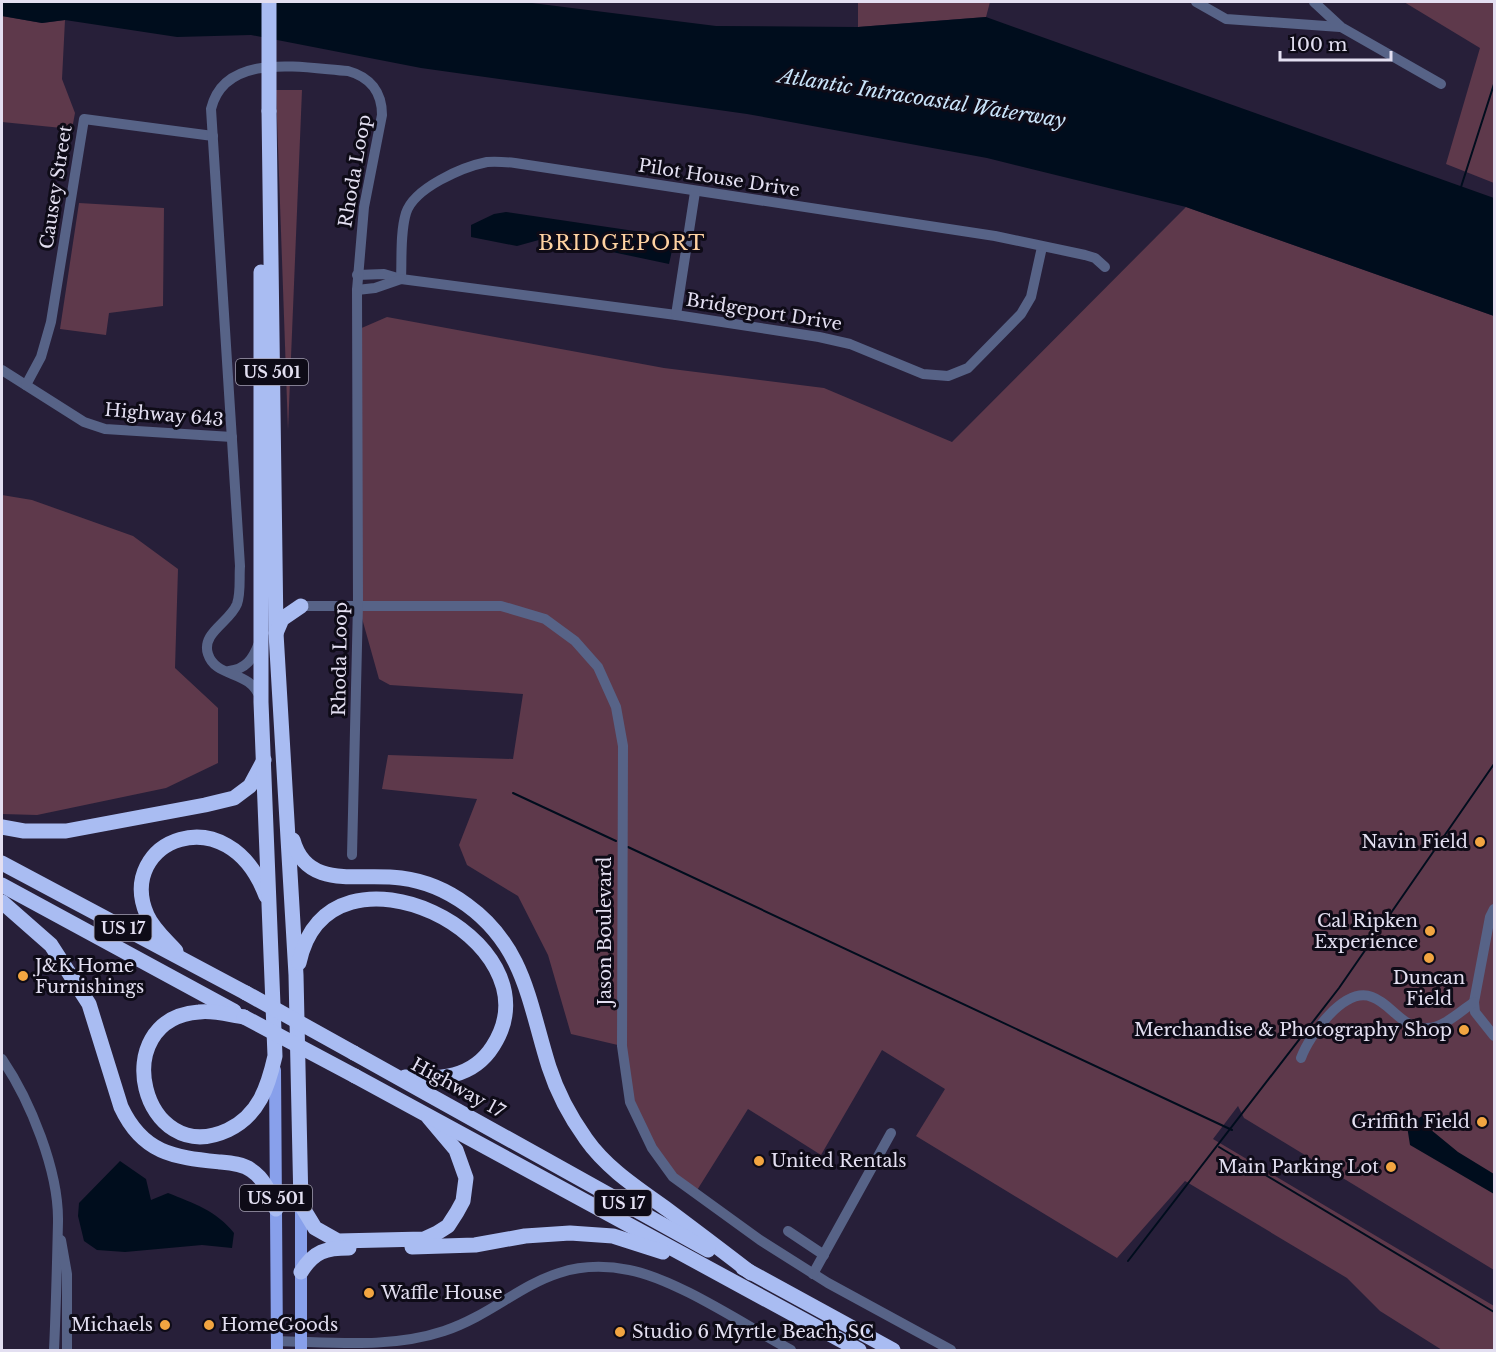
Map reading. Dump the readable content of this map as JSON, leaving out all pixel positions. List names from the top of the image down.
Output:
{
  "streets": {
    "highway": ["US 501", "US 17", "Highway 17"],
    "street": [
      "Rhoda Loop",
      "Pilot House Drive",
      "Causey Street",
      "Bridgeport Drive",
      "Highway 643",
      "Jason Boulevard"
    ]
  },
  "crossings": [
    ["Rhoda Loop", "Causey Street"],
    ["Rhoda Loop", "Bridgeport Drive"],
    ["Rhoda Loop", "Highway 643"],
    ["Rhoda Loop", "Jason Boulevard"],
    ["Pilot House Drive", "Bridgeport Drive"],
    ["Causey Street", "Highway 643"]
  ],
  "districts": ["BRIDGEPORT"],
  "water": ["Atlantic Intracoastal Waterway"],
  "places": [
    "Navin Field",
    "Cal Ripken Experience",
    "Duncan Field",
    "J&K Home Furnishings",
    "Merchandise & Photography Shop",
    "Griffith Field",
    "United Rentals",
    "Main Parking Lot",
    "Waffle House",
    "Michaels",
    "HomeGoods",
    "Studio 6 Myrtle Beach, SC"
  ],
  "scale_bar": "100 m"
}
